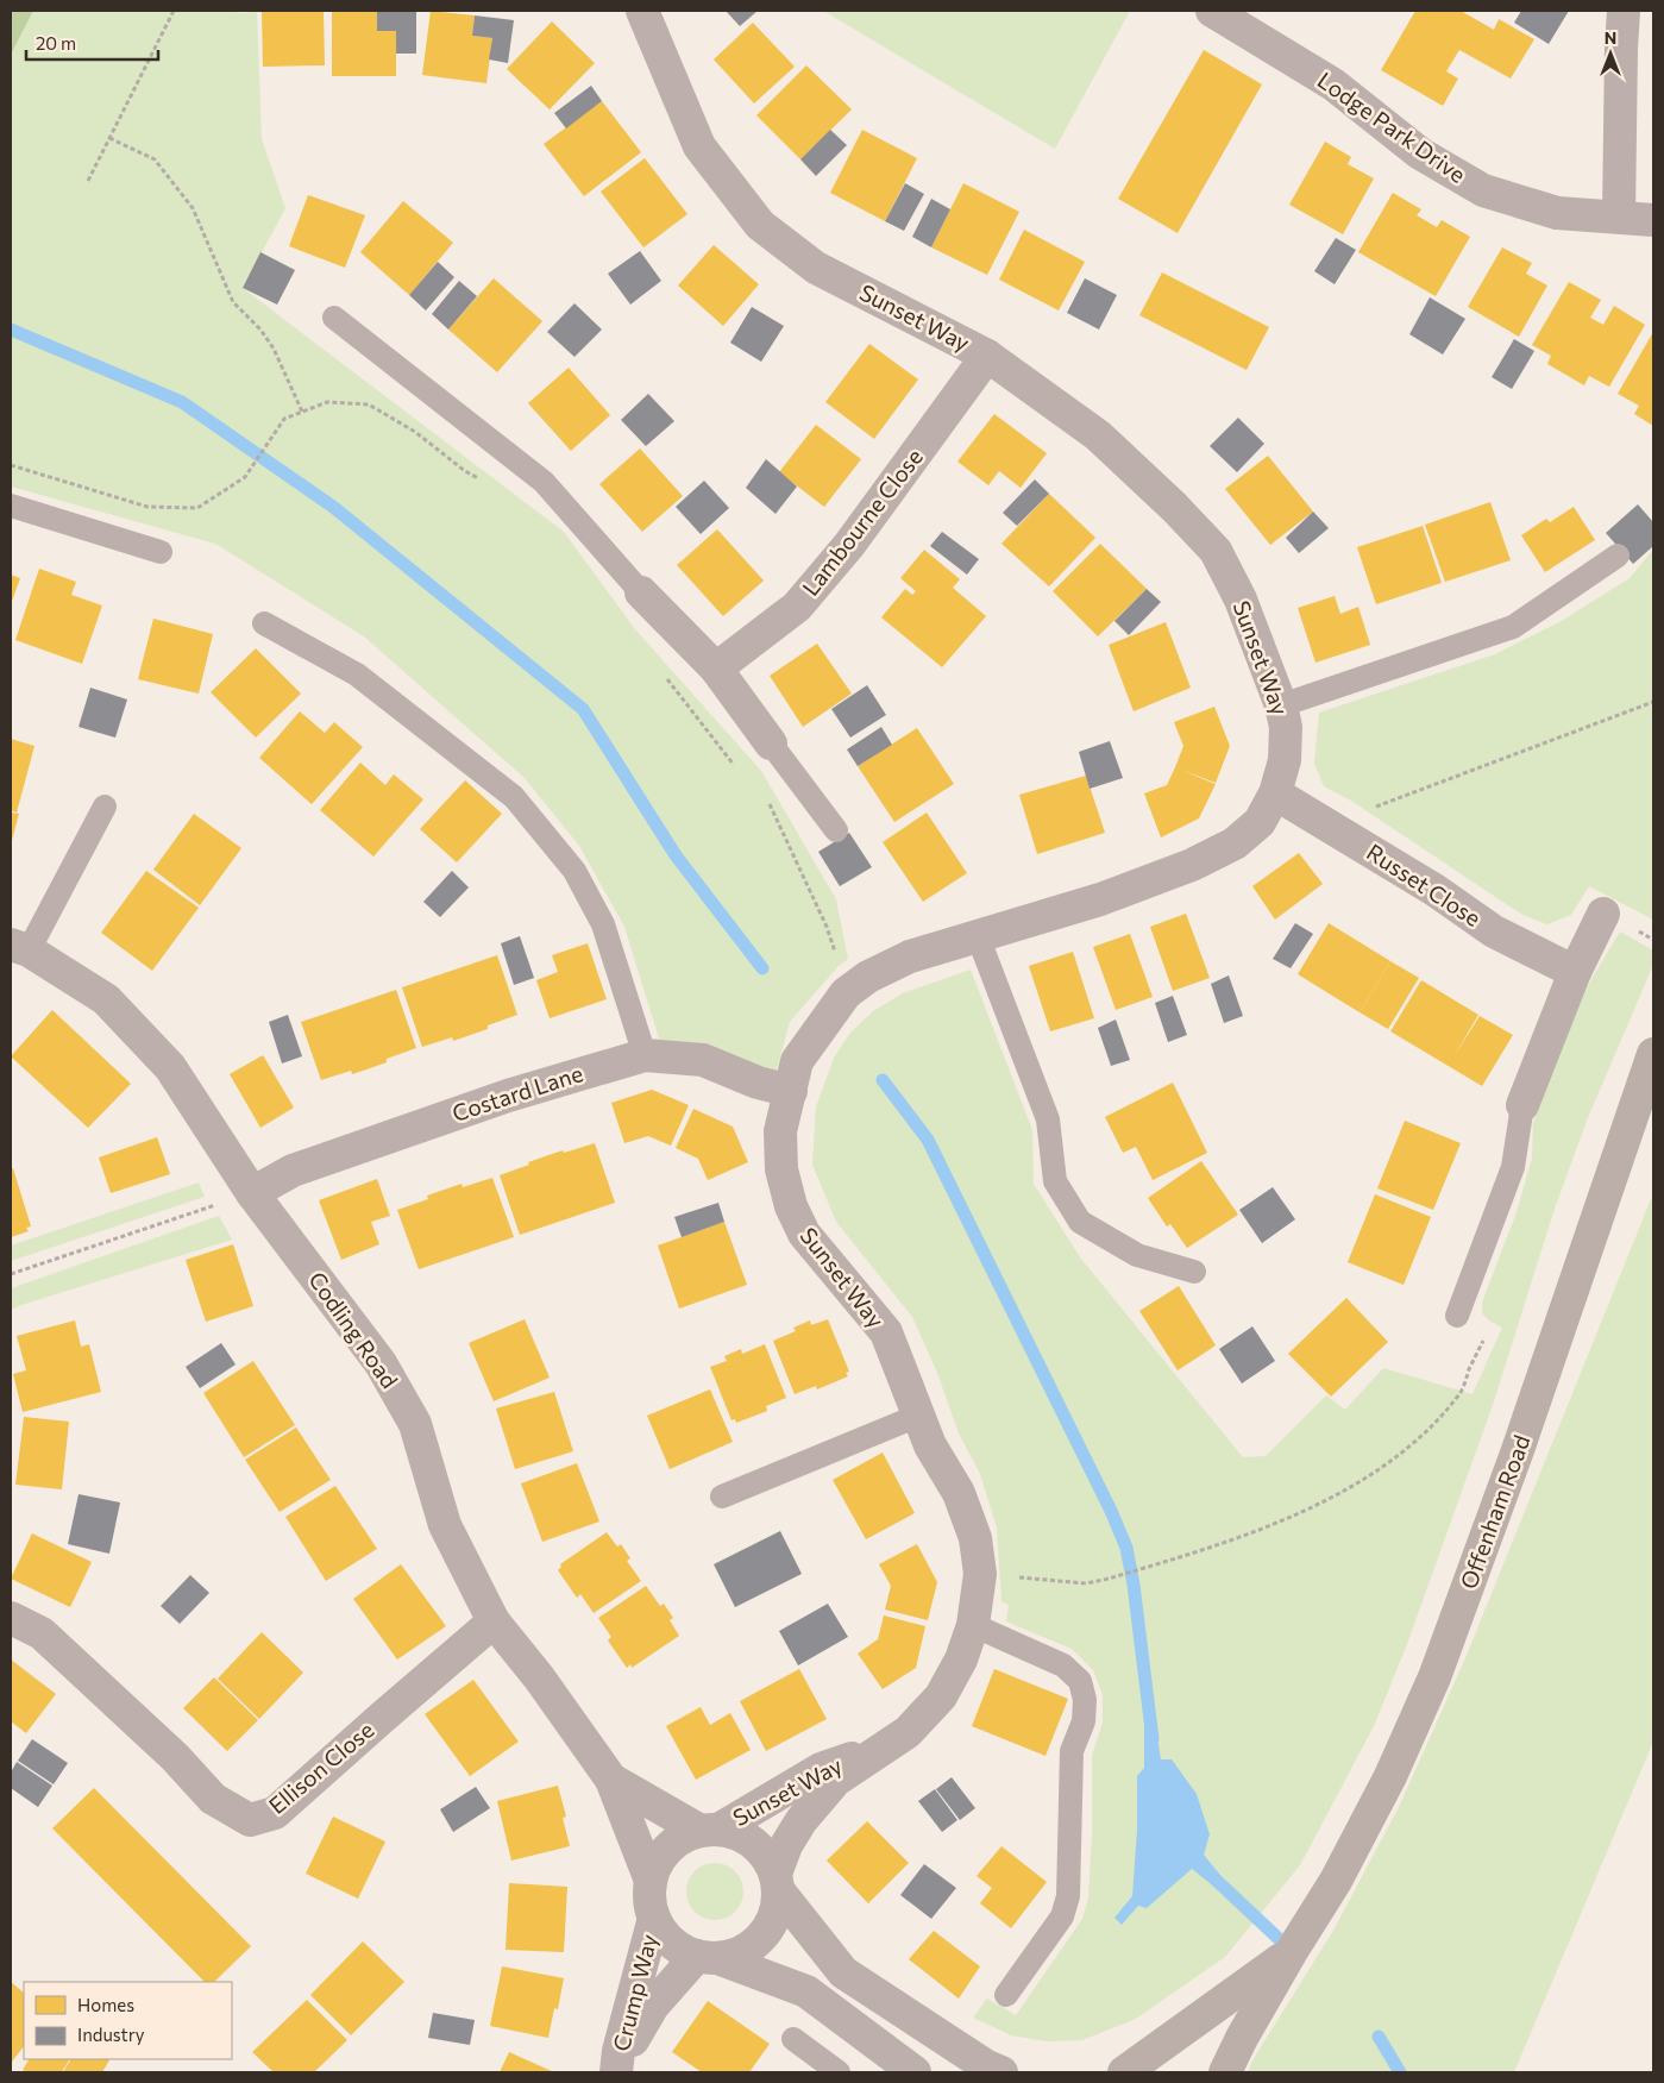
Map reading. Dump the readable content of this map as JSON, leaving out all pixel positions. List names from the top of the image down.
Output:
{
  "streets": {
    "main road": ["Offenham Road"],
    "street": [
      "Lodge Park Drive",
      "Sunset Way",
      "Lambourne Close",
      "Russet Close",
      "Costard Lane",
      "Codling Road",
      "Ellison Close",
      "Crump Way"
    ]
  },
  "crossings": [
    ["Sunset Way", "Lambourne Close"],
    ["Sunset Way", "Russet Close"],
    ["Sunset Way", "Costard Lane"],
    ["Sunset Way", "Codling Road"],
    ["Sunset Way", "Crump Way"],
    ["Costard Lane", "Codling Road"],
    ["Codling Road", "Ellison Close"],
    ["Codling Road", "Crump Way"]
  ],
  "legend": ["Homes", "Industry"],
  "scale_bar": "20 m",
  "north": "top"
}
